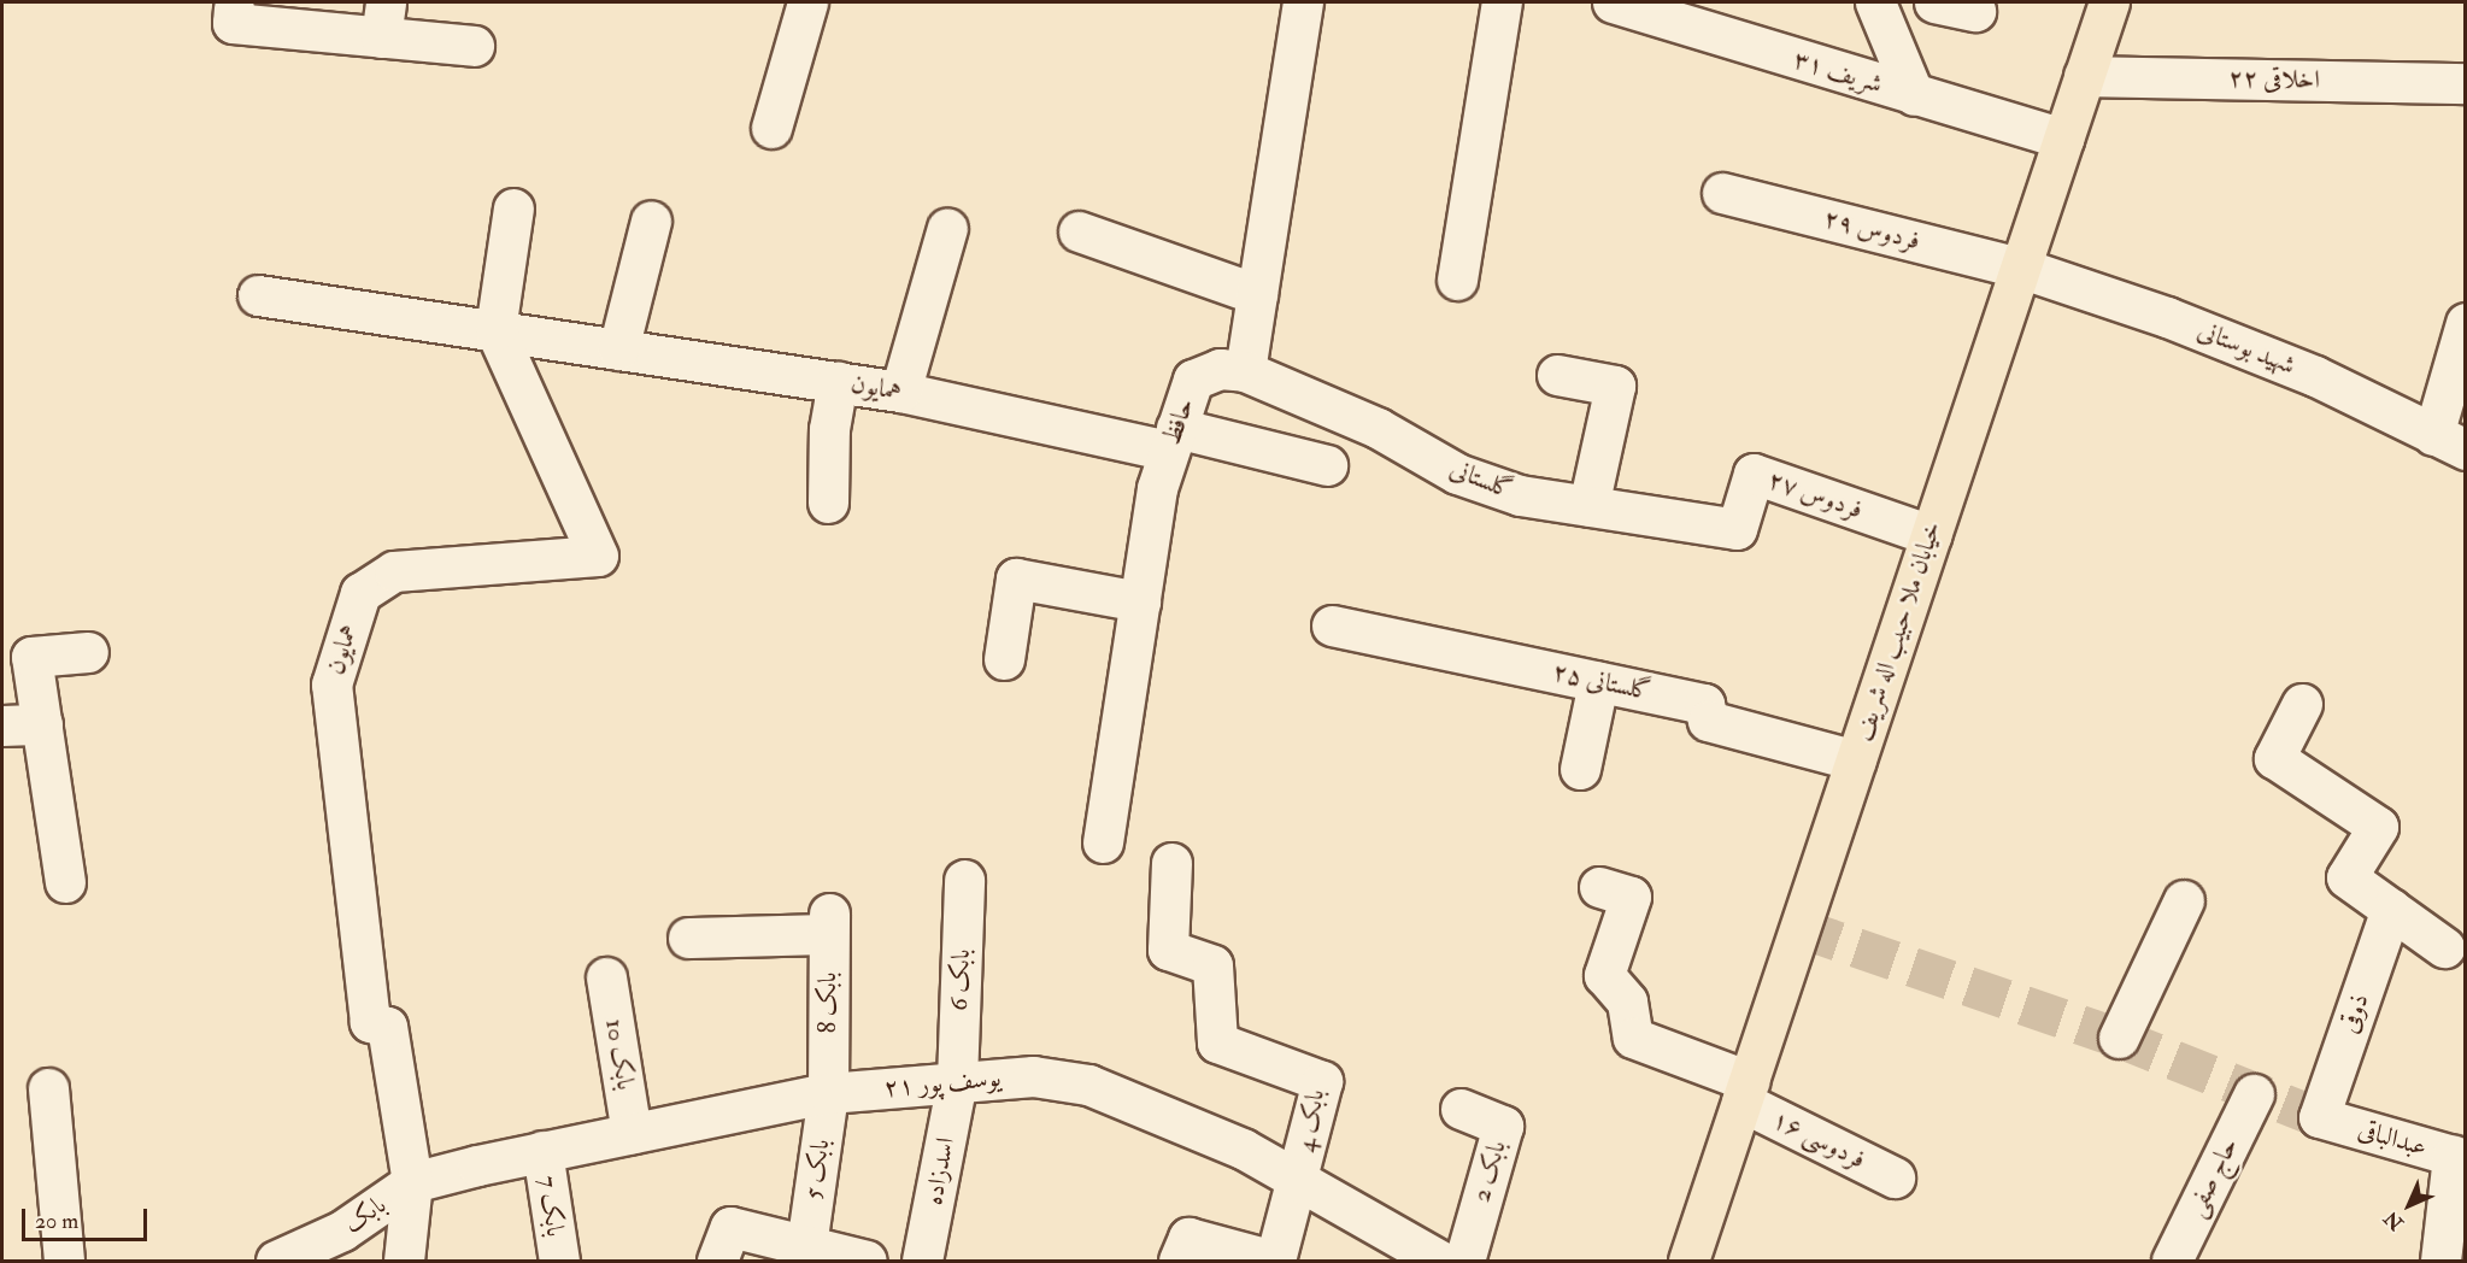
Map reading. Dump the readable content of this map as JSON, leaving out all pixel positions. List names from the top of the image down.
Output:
{
  "streets": {
    "main road": ["خیابان ملا حبیب اله شریف"],
    "street": [
      "شریف ۳۱",
      "اخلاقی ۲۲",
      "فردوس ۲۹",
      "شهید بوستانی",
      "همایون",
      "حافظ",
      "گلستانی",
      "فردوس ۲۷",
      "گلستانی ۲۵",
      "بابک 6",
      "بابک 8",
      "ذوقی",
      "بابک 10",
      "یوسف پور ۲۱",
      "بابک 4",
      "عبدالباقی",
      "فردوسی ۱۶",
      "بابک 5",
      "اسدزاده",
      "بابک 2",
      "حاج صفی",
      "بابک 7",
      "بابک"
    ]
  },
  "crossings": [
    ["شریف ۳۱", "خیابان ملا حبیب اله شریف"],
    ["اخلاقی ۲۲", "خیابان ملا حبیب اله شریف"],
    ["فردوس ۲۹", "شهید بوستانی"],
    ["فردوس ۲۹", "خیابان ملا حبیب اله شریف"],
    ["شهید بوستانی", "خیابان ملا حبیب اله شریف"],
    ["همایون", "حافظ"],
    ["همایون", "یوسف پور ۲۱"],
    ["همایون", "بابک"],
    ["حافظ", "گلستانی"],
    ["گلستانی", "فردوس ۲۷"],
    ["فردوس ۲۷", "خیابان ملا حبیب اله شریف"],
    ["خیابان ملا حبیب اله شریف", "گلستانی ۲۵"],
    ["خیابان ملا حبیب اله شریف", "فردوسی ۱۶"],
    ["بابک 6", "یوسف پور ۲۱"],
    ["بابک 6", "اسدزاده"],
    ["بابک 8", "یوسف پور ۲۱"],
    ["بابک 8", "بابک 5"],
    ["ذوقی", "عبدالباقی"],
    ["بابک 10", "یوسف پور ۲۱"],
    ["یوسف پور ۲۱", "بابک 4"],
    ["یوسف پور ۲۱", "بابک 5"],
    ["یوسف پور ۲۱", "اسدزاده"],
    ["یوسف پور ۲۱", "بابک 7"],
    ["یوسف پور ۲۱", "بابک"]
  ],
  "scale_bar": "20 m",
  "north": "bottom left"
}
